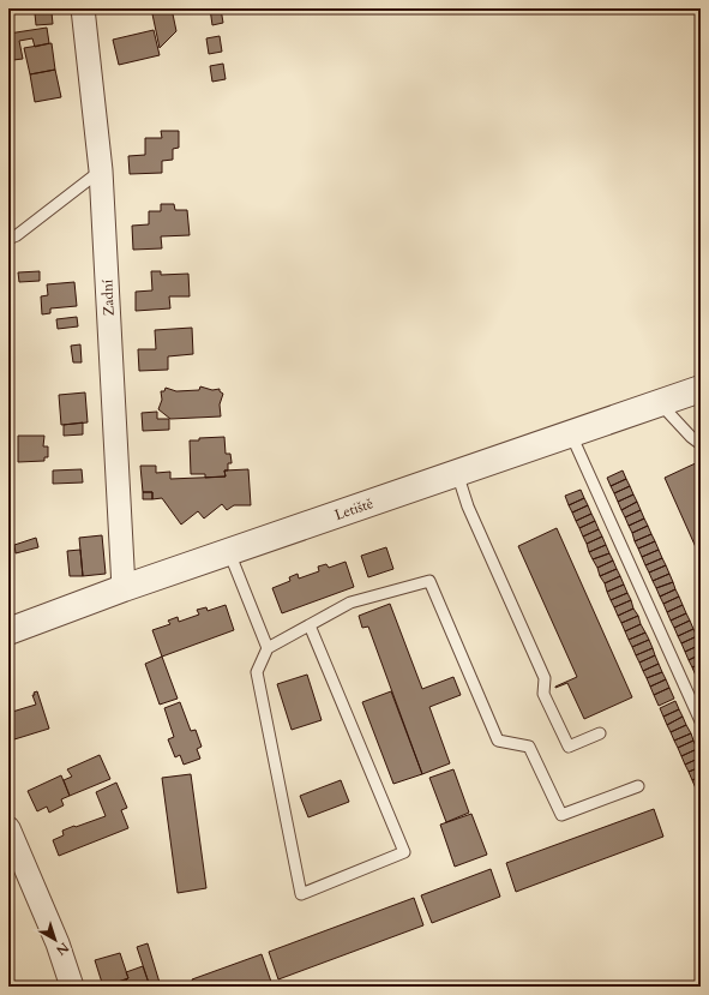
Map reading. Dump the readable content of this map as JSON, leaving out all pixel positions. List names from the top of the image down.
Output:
{
  "streets": {
    "street": ["Zadní", "Letiště"]
  },
  "crossings": [
    ["Zadní", "Letiště"]
  ],
  "north": "bottom right"
}
